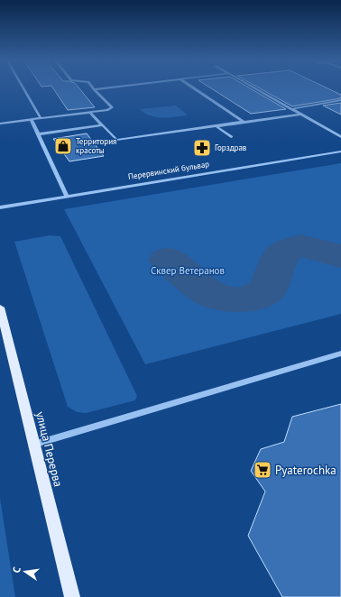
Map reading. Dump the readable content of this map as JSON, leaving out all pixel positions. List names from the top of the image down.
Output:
{
  "streets": {
    "main road": ["улица Перерва"],
    "street": ["Перервинский бульвар"]
  },
  "parks": ["Сквер Ветеранов"],
  "places": {
    "shop": ["Территория красоты"],
    "pharmacy": ["Горздрав"],
    "supermarket": ["Pyaterochka"]
  },
  "north": "left"
}
